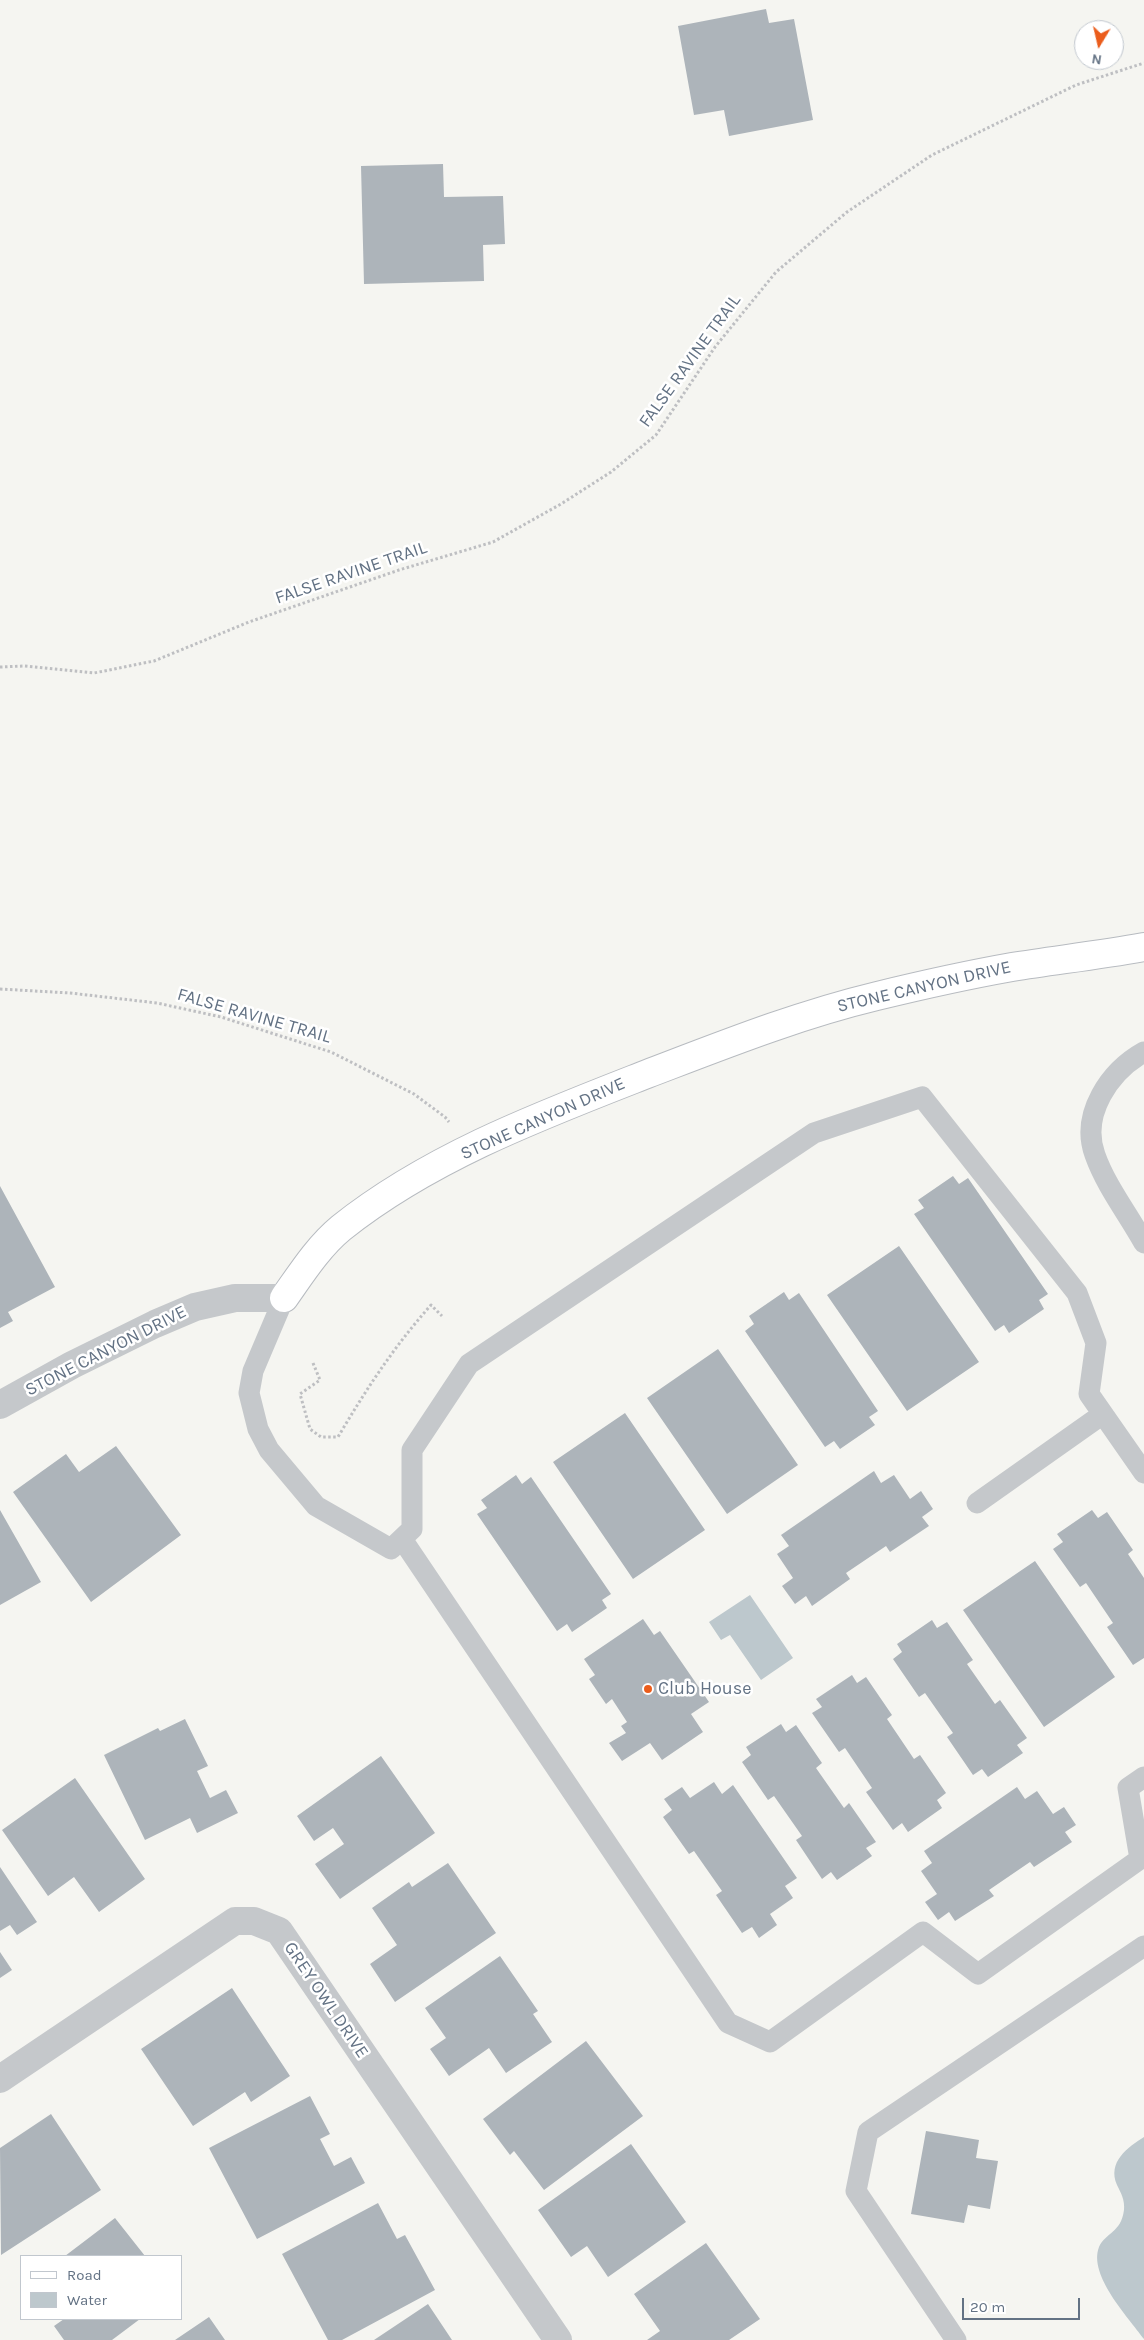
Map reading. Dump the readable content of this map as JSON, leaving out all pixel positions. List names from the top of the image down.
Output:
{
  "streets": {
    "street": ["STONE CANYON DRIVE", "GREY OWL DRIVE"],
    "path": ["FALSE RAVINE TRAIL"]
  },
  "crossings": [
    ["FALSE RAVINE TRAIL", "STONE CANYON DRIVE"]
  ],
  "places": ["Club House"],
  "legend": ["Road", "Water"],
  "scale_bar": "20 m",
  "north": "bottom"
}
